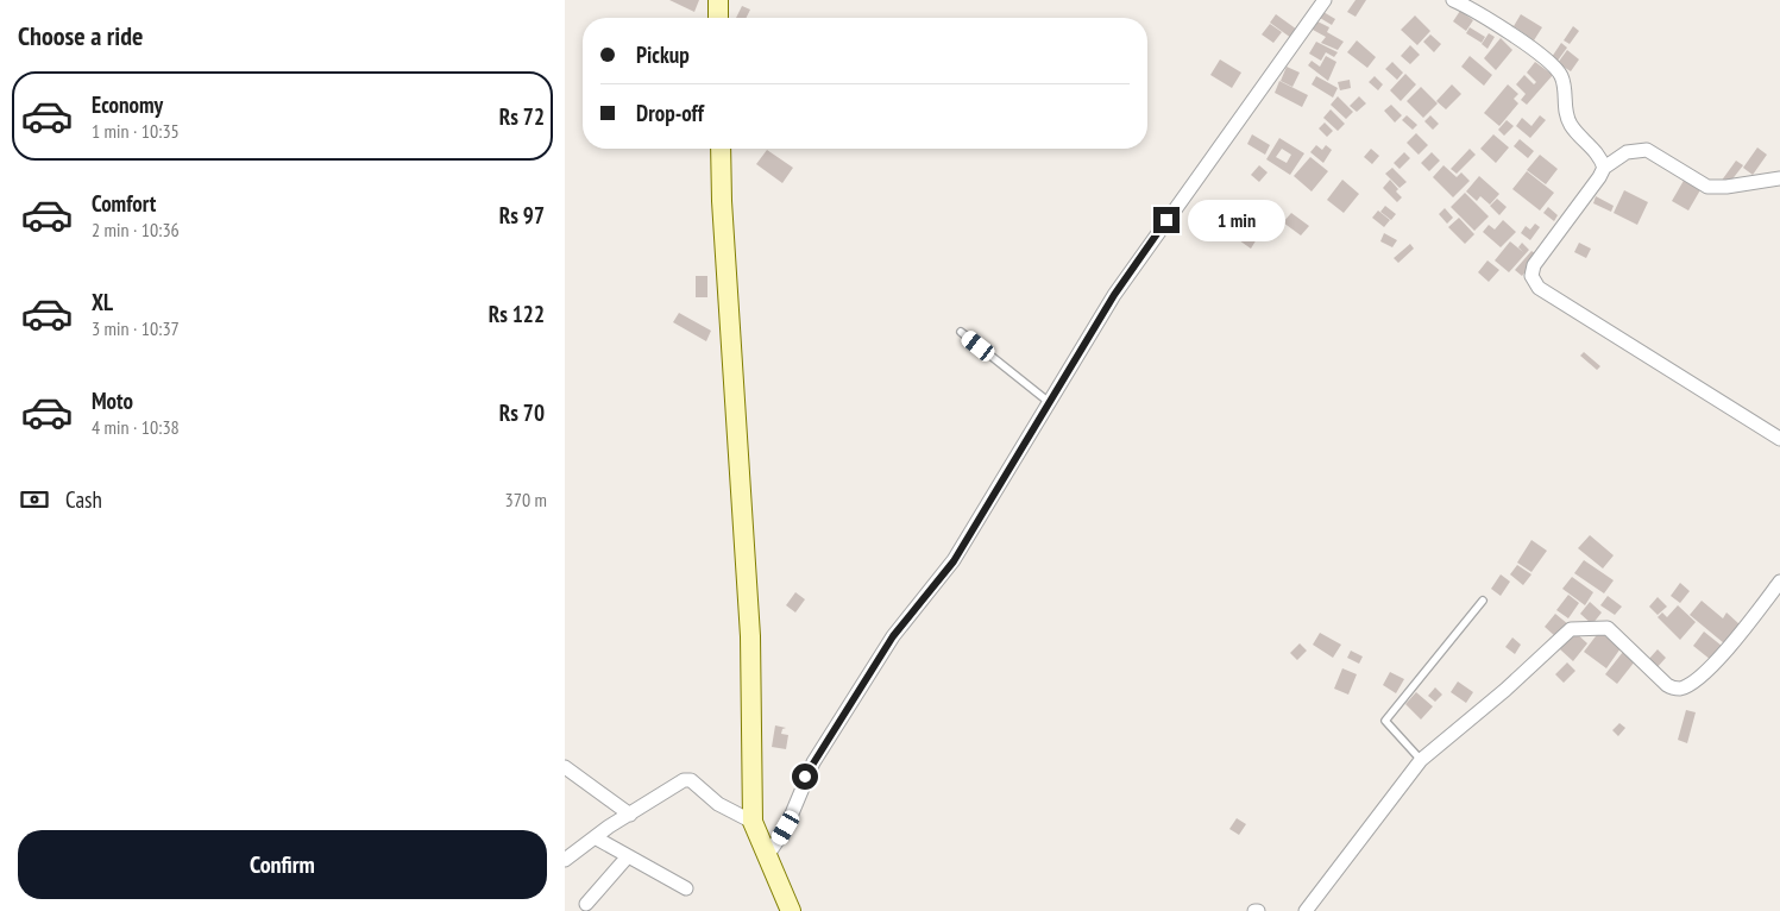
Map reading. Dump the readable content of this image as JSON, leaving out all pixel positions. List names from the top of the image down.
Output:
{
  "page": {
    "heading": "Choose a ride",
    "banner": ["Pickup", "Drop-off"],
    "list": [
      {
        "name": "Economy",
        "note": "1 min · 10:35",
        "value": "Rs 72"
      },
      {
        "name": "Comfort",
        "note": "2 min · 10:36",
        "value": "Rs 97"
      },
      {
        "name": "XL",
        "note": "3 min · 10:37",
        "value": "Rs 122"
      },
      {
        "name": "Moto",
        "note": "4 min · 10:38",
        "value": "Rs 70"
      }
    ],
    "bubble": "1 min",
    "pay": ["Cash", "370 m"],
    "buttons": "Confirm"
  }
}
